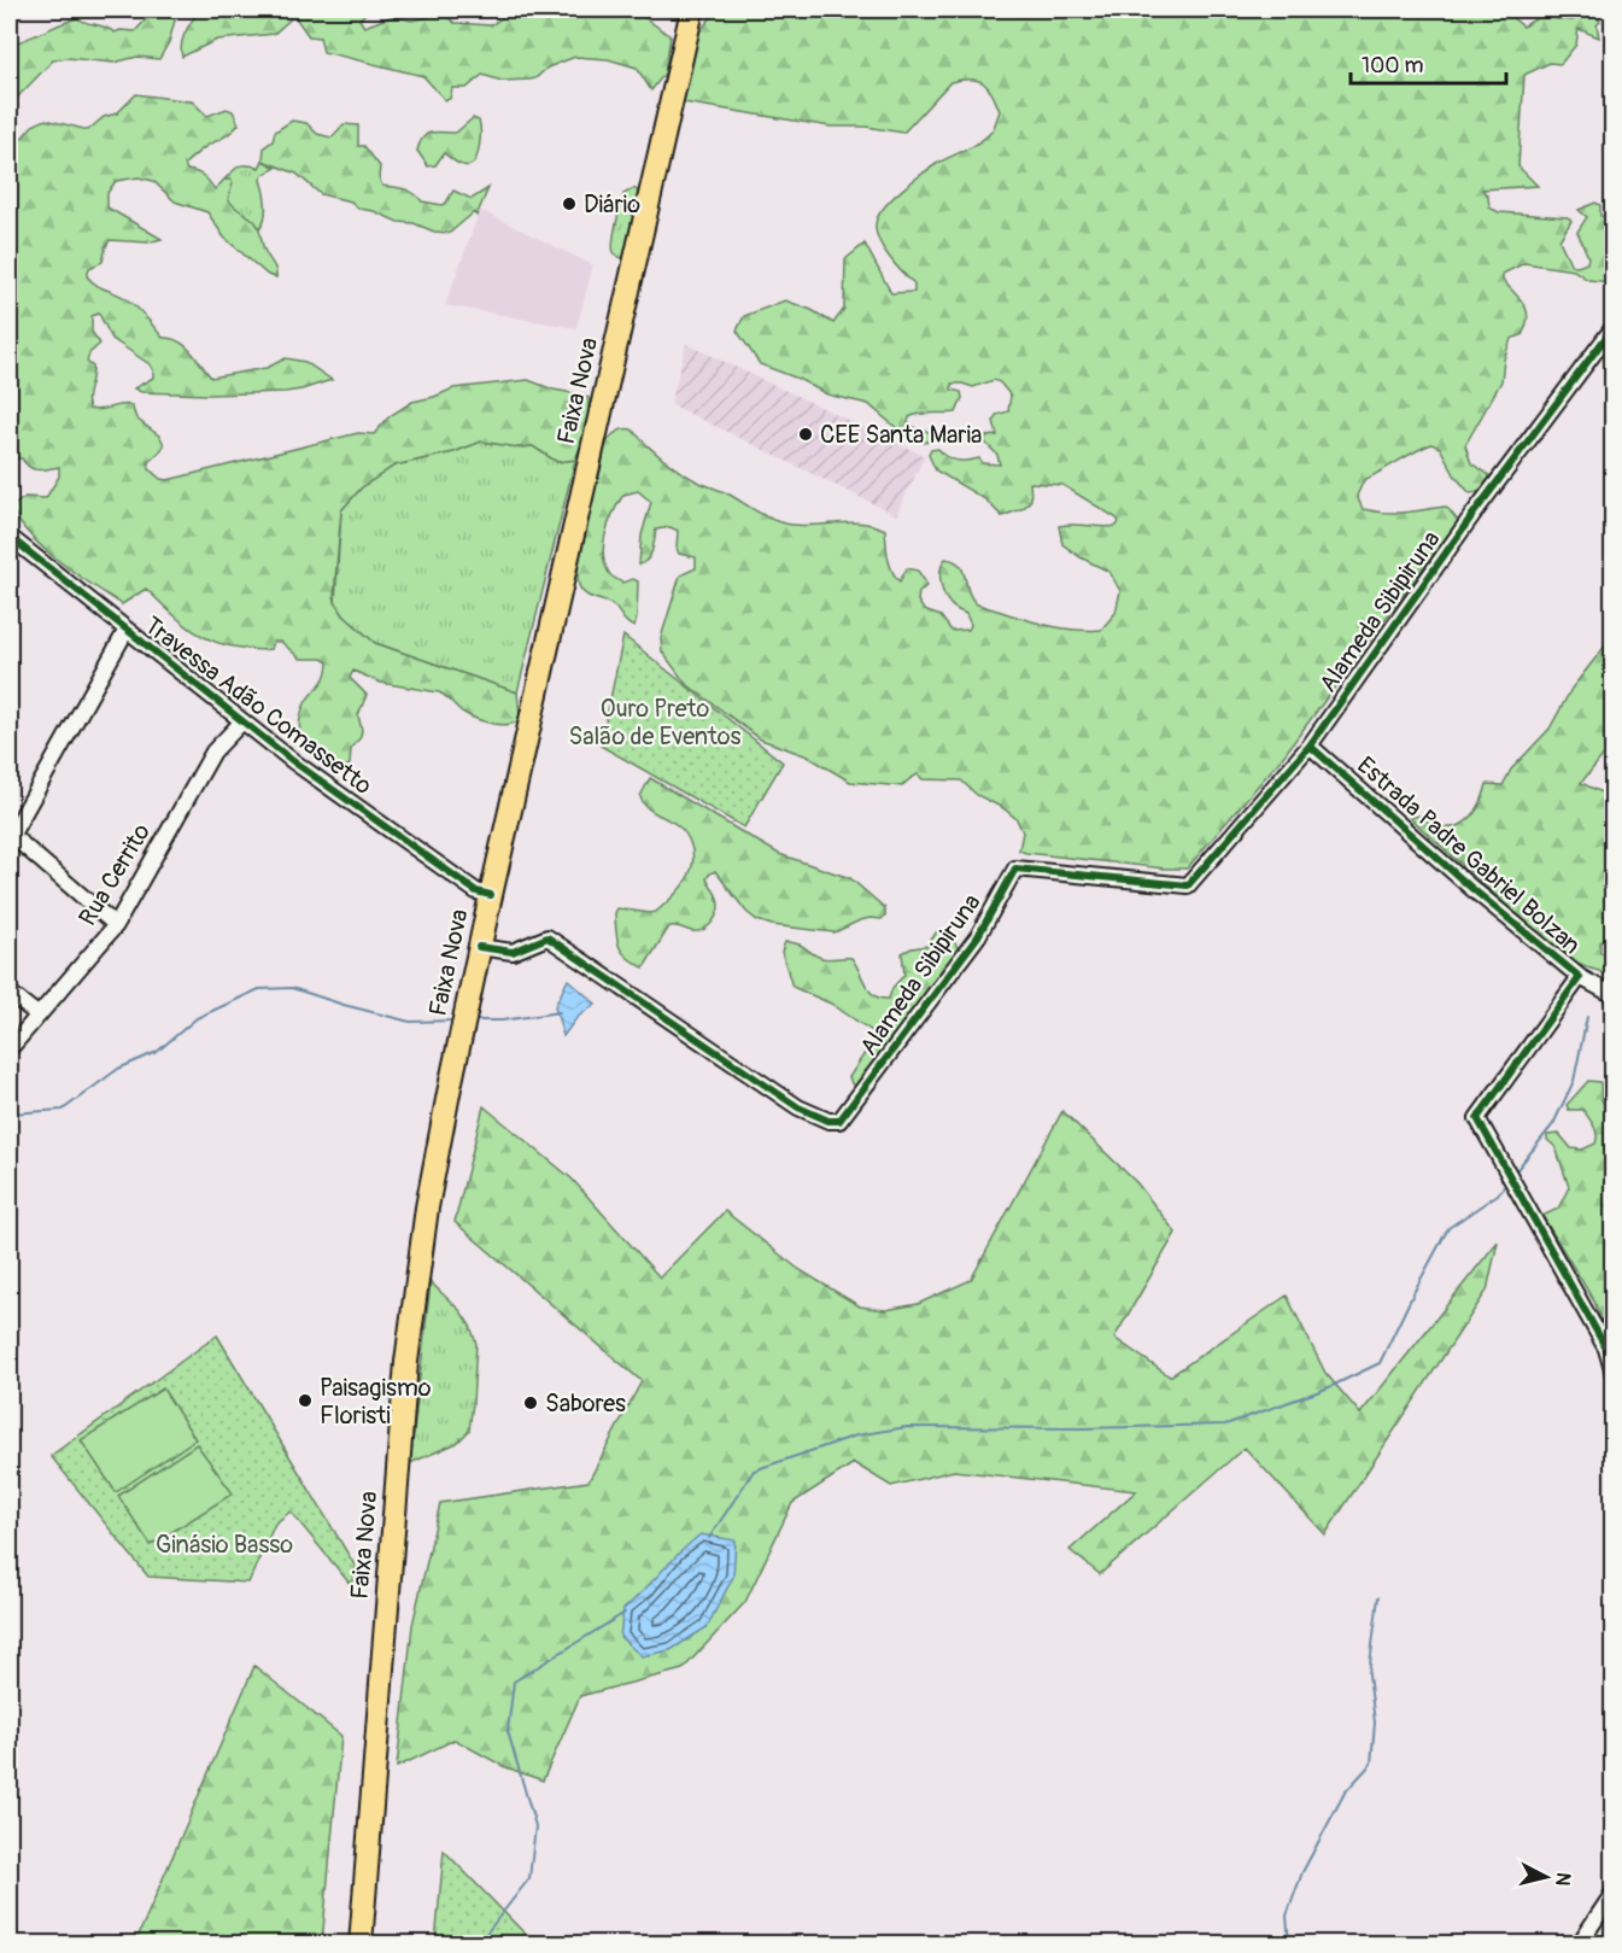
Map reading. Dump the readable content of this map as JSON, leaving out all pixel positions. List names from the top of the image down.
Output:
{
  "streets": {
    "highway": ["Faixa Nova"],
    "street": [
      "Alameda Sibipiruna",
      "Travessa Adão Comassetto",
      "Estrada Padre Gabriel Bolzan",
      "Rua Cerrito"
    ]
  },
  "crossings": [
    ["Faixa Nova", "Alameda Sibipiruna"],
    ["Faixa Nova", "Travessa Adão Comassetto"],
    ["Alameda Sibipiruna", "Estrada Padre Gabriel Bolzan"],
    ["Travessa Adão Comassetto", "Rua Cerrito"]
  ],
  "parks": ["Ouro Preto Salão de Eventos", "Ginásio Basso"],
  "places": [
    "Diário",
    "CEE Santa Maria",
    "Paisagismo Floristi",
    "Sabores"
  ],
  "scale_bar": "100 m",
  "north": "right"
}
